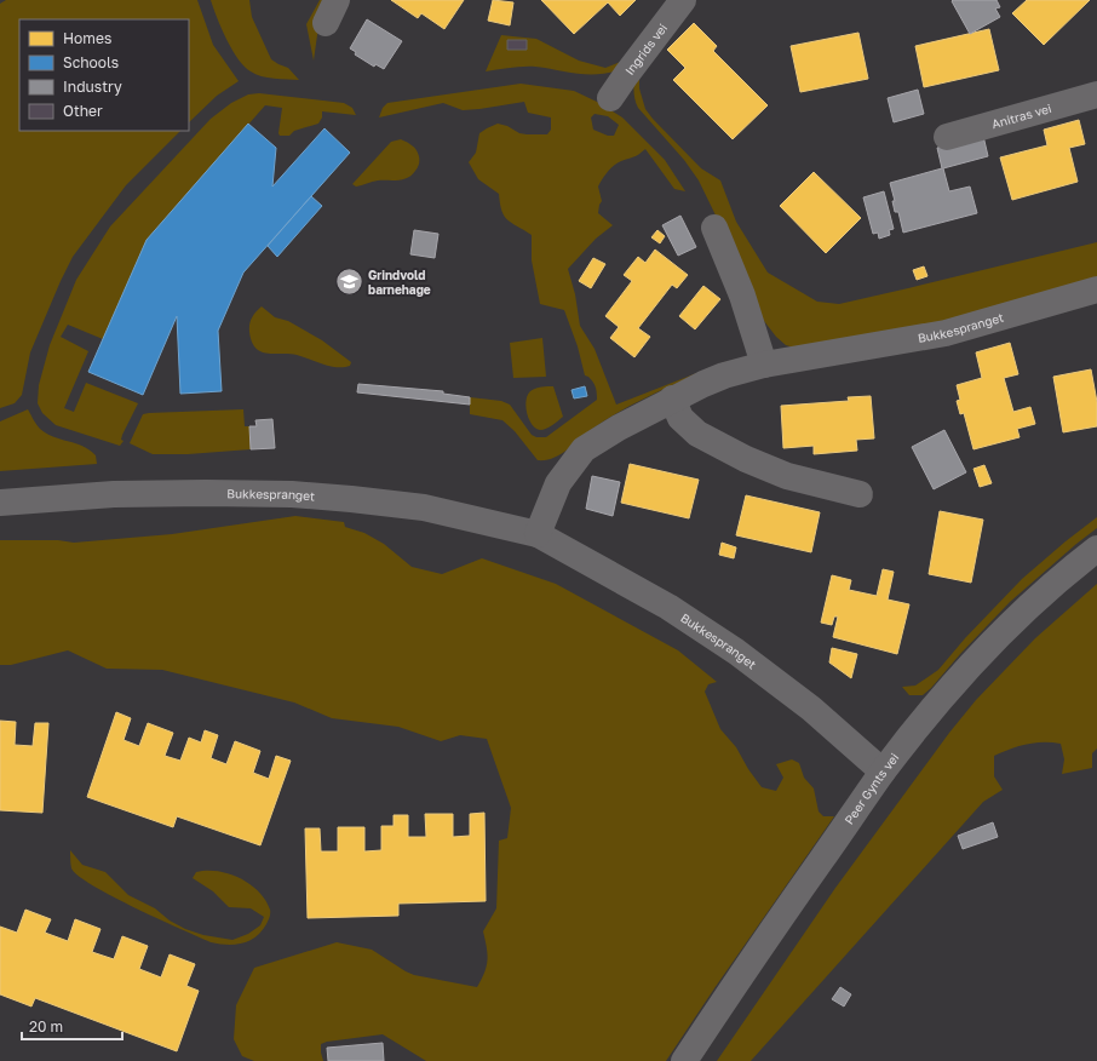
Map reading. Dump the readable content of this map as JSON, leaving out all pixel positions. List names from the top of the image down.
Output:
{
  "streets": {
    "street": [
      "Ingrids vei",
      "Anitras vei",
      "Bukkespranget",
      "Peer Gynts vei"
    ]
  },
  "crossings": [
    ["Bukkespranget", "Peer Gynts vei"]
  ],
  "places": {
    "school or university": ["Grindvold barnehage"]
  },
  "legend": [
    "Homes",
    "Schools",
    "Industry",
    "Other"
  ],
  "scale_bar": "20 m"
}
